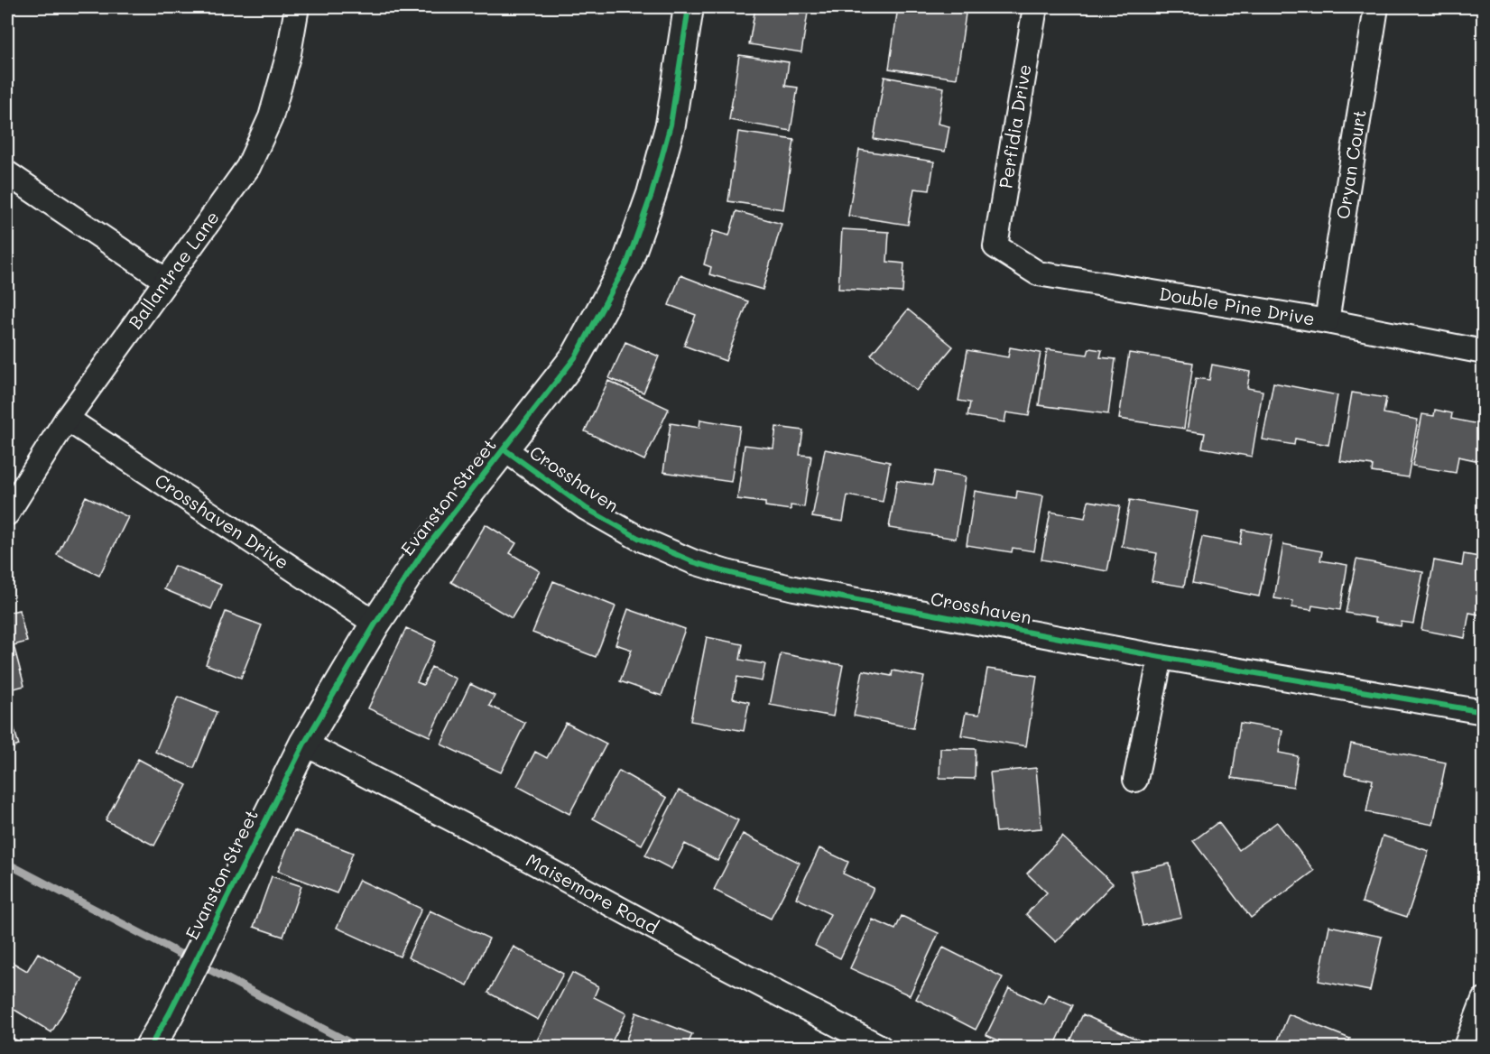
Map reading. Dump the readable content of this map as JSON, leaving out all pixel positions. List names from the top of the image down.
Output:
{
  "streets": {
    "street": [
      "Perfidia Drive",
      "Oryan Court",
      "Ballantrae Lane",
      "Double Pine Drive",
      "Crosshaven",
      "Evanston Street",
      "Crosshaven Drive",
      "Maisemore Road"
    ]
  },
  "crossings": [
    ["Perfidia Drive", "Double Pine Drive"],
    ["Oryan Court", "Double Pine Drive"],
    ["Ballantrae Lane", "Crosshaven Drive"],
    ["Crosshaven", "Evanston Street"],
    ["Evanston Street", "Crosshaven Drive"],
    ["Evanston Street", "Maisemore Road"]
  ]
}
